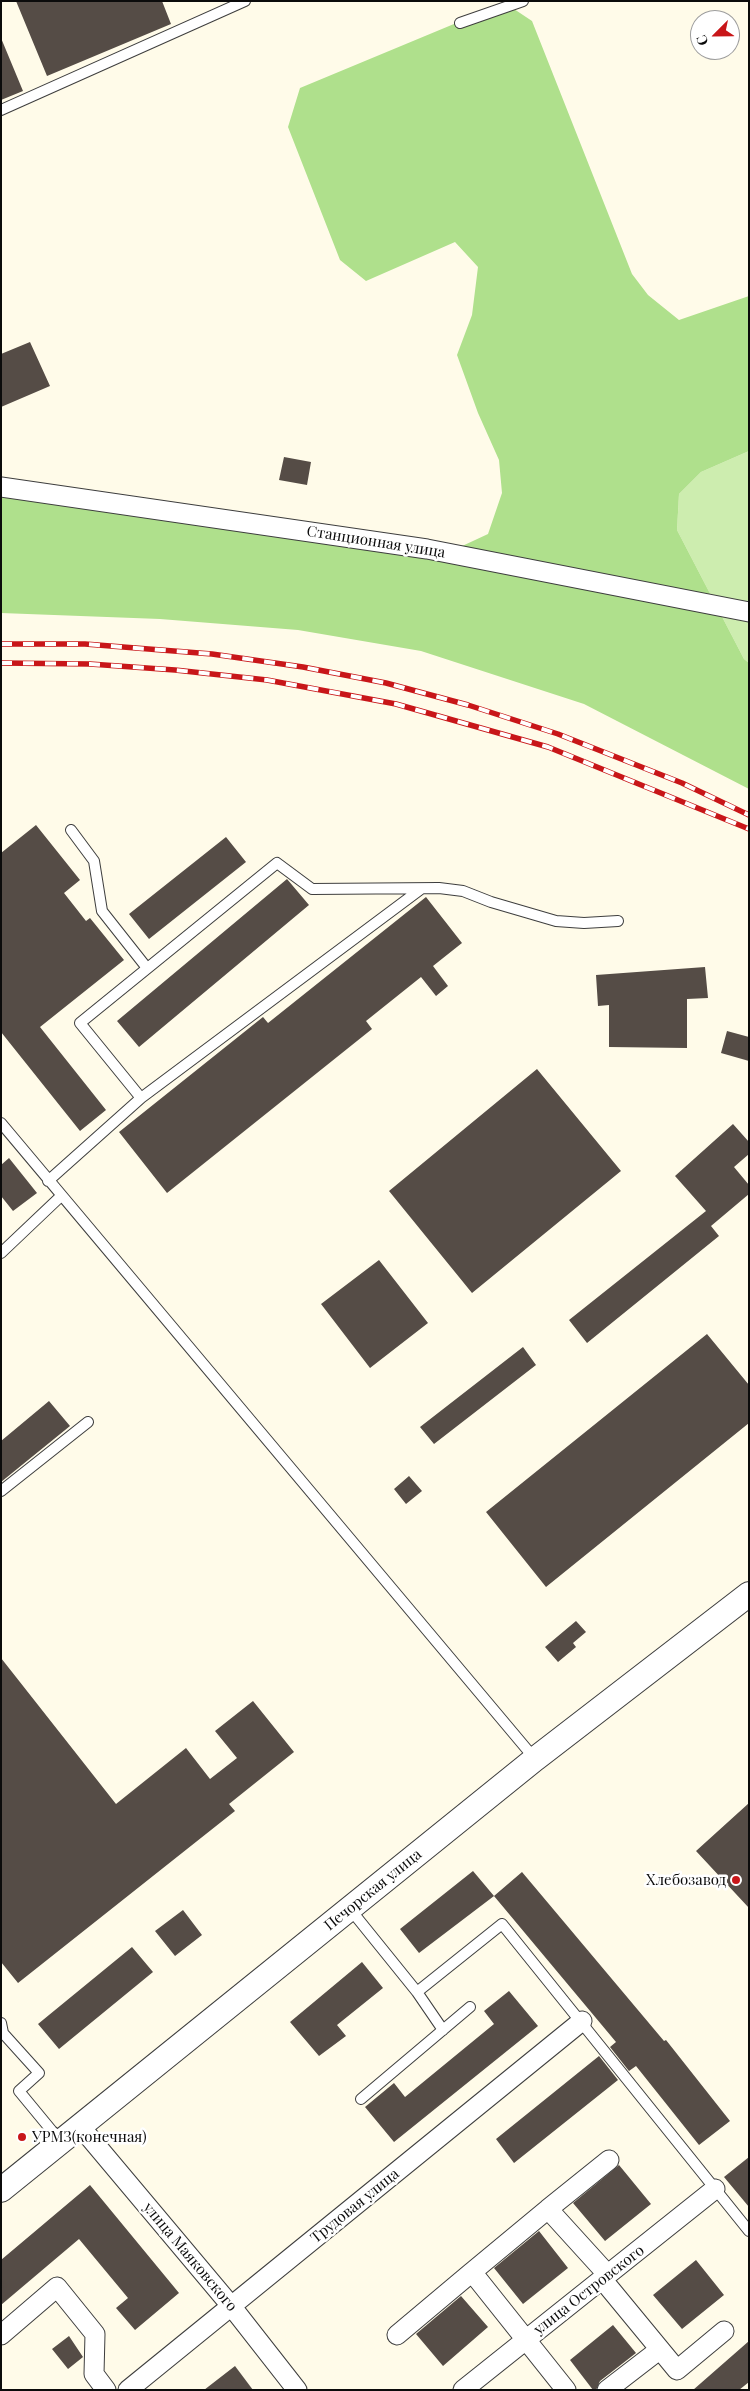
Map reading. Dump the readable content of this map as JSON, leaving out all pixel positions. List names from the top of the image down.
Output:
{
  "streets": {
    "street": [
      "Станционная улица",
      "Печорская улица",
      "Трудовая улица",
      "улица Маяковского",
      "улица Островского"
    ]
  },
  "crossings": [
    ["Печорская улица", "улица Маяковского"],
    ["Трудовая улица", "улица Маяковского"]
  ],
  "places": ["Хлебозавод", "УРМЗ(конечная)"],
  "north": "bottom left"
}
